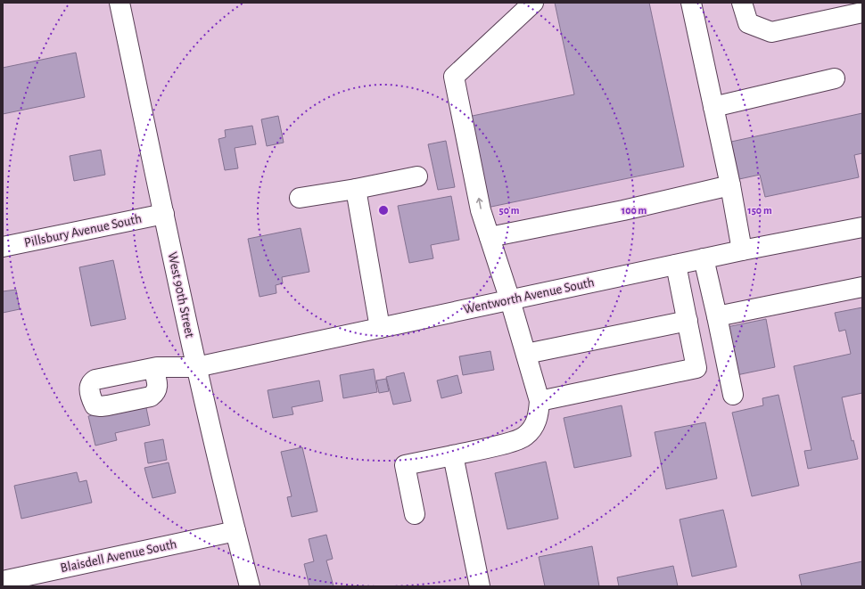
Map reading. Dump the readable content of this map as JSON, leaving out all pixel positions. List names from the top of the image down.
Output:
{
  "streets": {
    "street": [
      "Pillsbury Avenue South",
      "West 90th Street",
      "Wentworth Avenue South",
      "Blaisdell Avenue South"
    ]
  },
  "crossings": [
    ["Pillsbury Avenue South", "West 90th Street"],
    ["West 90th Street", "Wentworth Avenue South"],
    ["West 90th Street", "Blaisdell Avenue South"]
  ],
  "rings": ["50 m", "100 m", "150 m"]
}
